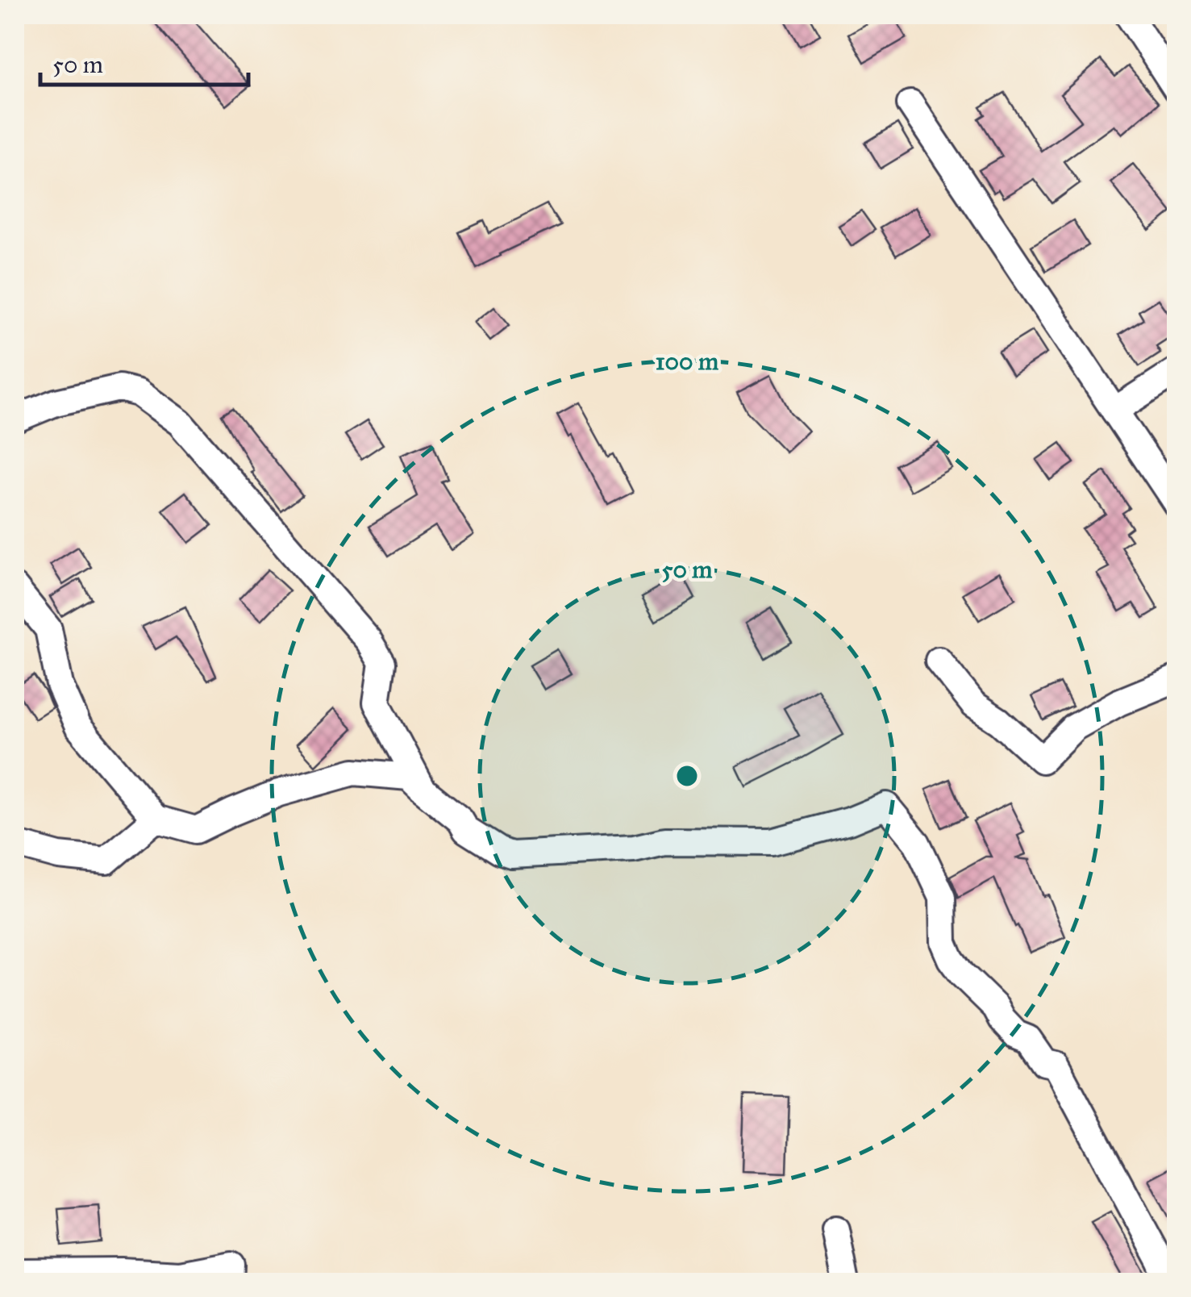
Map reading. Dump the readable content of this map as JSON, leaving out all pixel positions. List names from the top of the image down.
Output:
{
  "scale_bar": "50 m",
  "rings": ["100 m", "50 m"]
}
